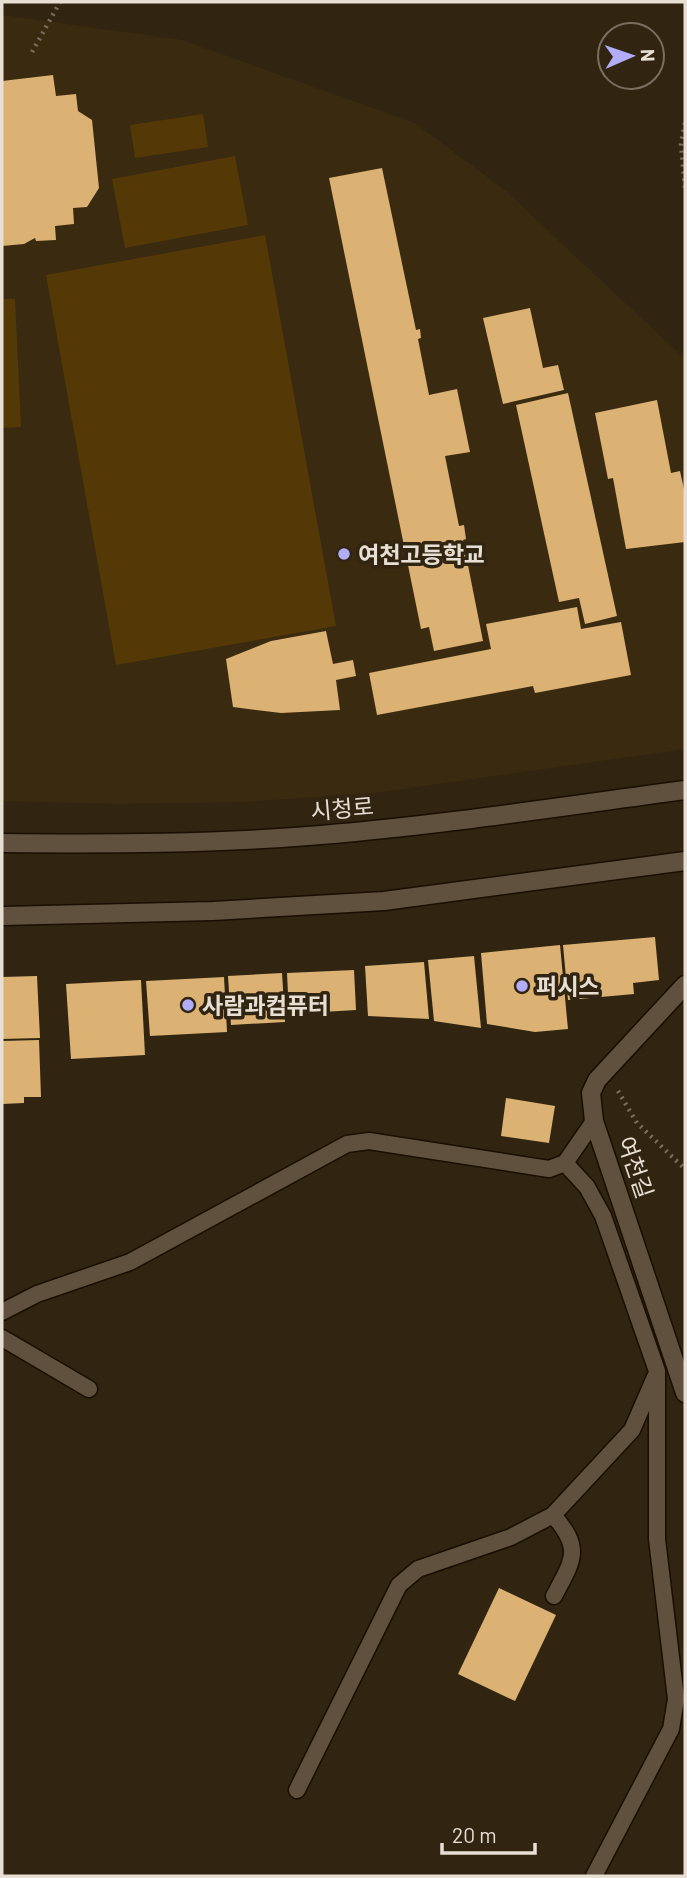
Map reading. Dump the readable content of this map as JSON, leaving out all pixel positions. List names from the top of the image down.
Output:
{
  "streets": {
    "street": ["시청로", "여천길"]
  },
  "places": ["여천고등학교", "퍼시스", "사람과컴퓨터"],
  "scale_bar": "20 m",
  "north": "right"
}
